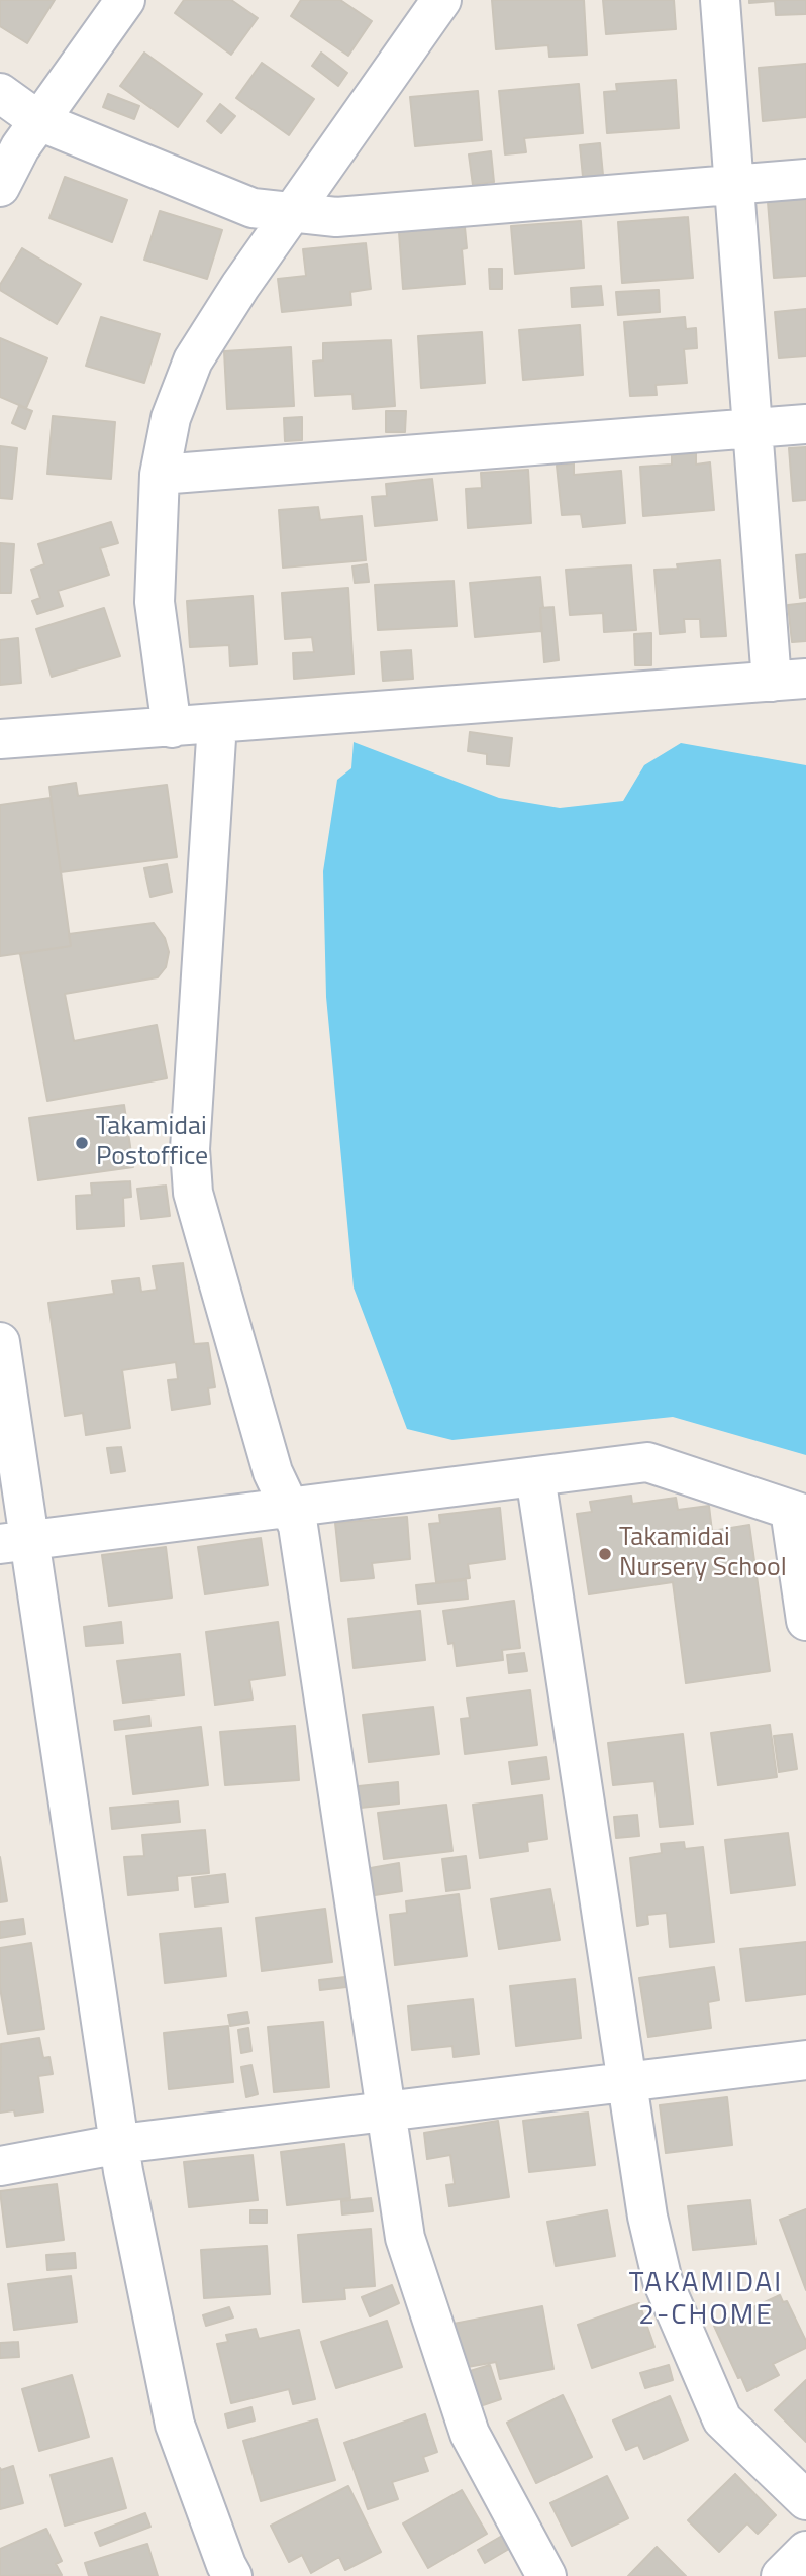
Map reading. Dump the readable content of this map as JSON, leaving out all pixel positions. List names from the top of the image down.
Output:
{
  "districts": ["TAKAMIDAI 2-CHOME"],
  "places": ["Takamidai Postoffice", "Takamidai Nursery School"]
}
